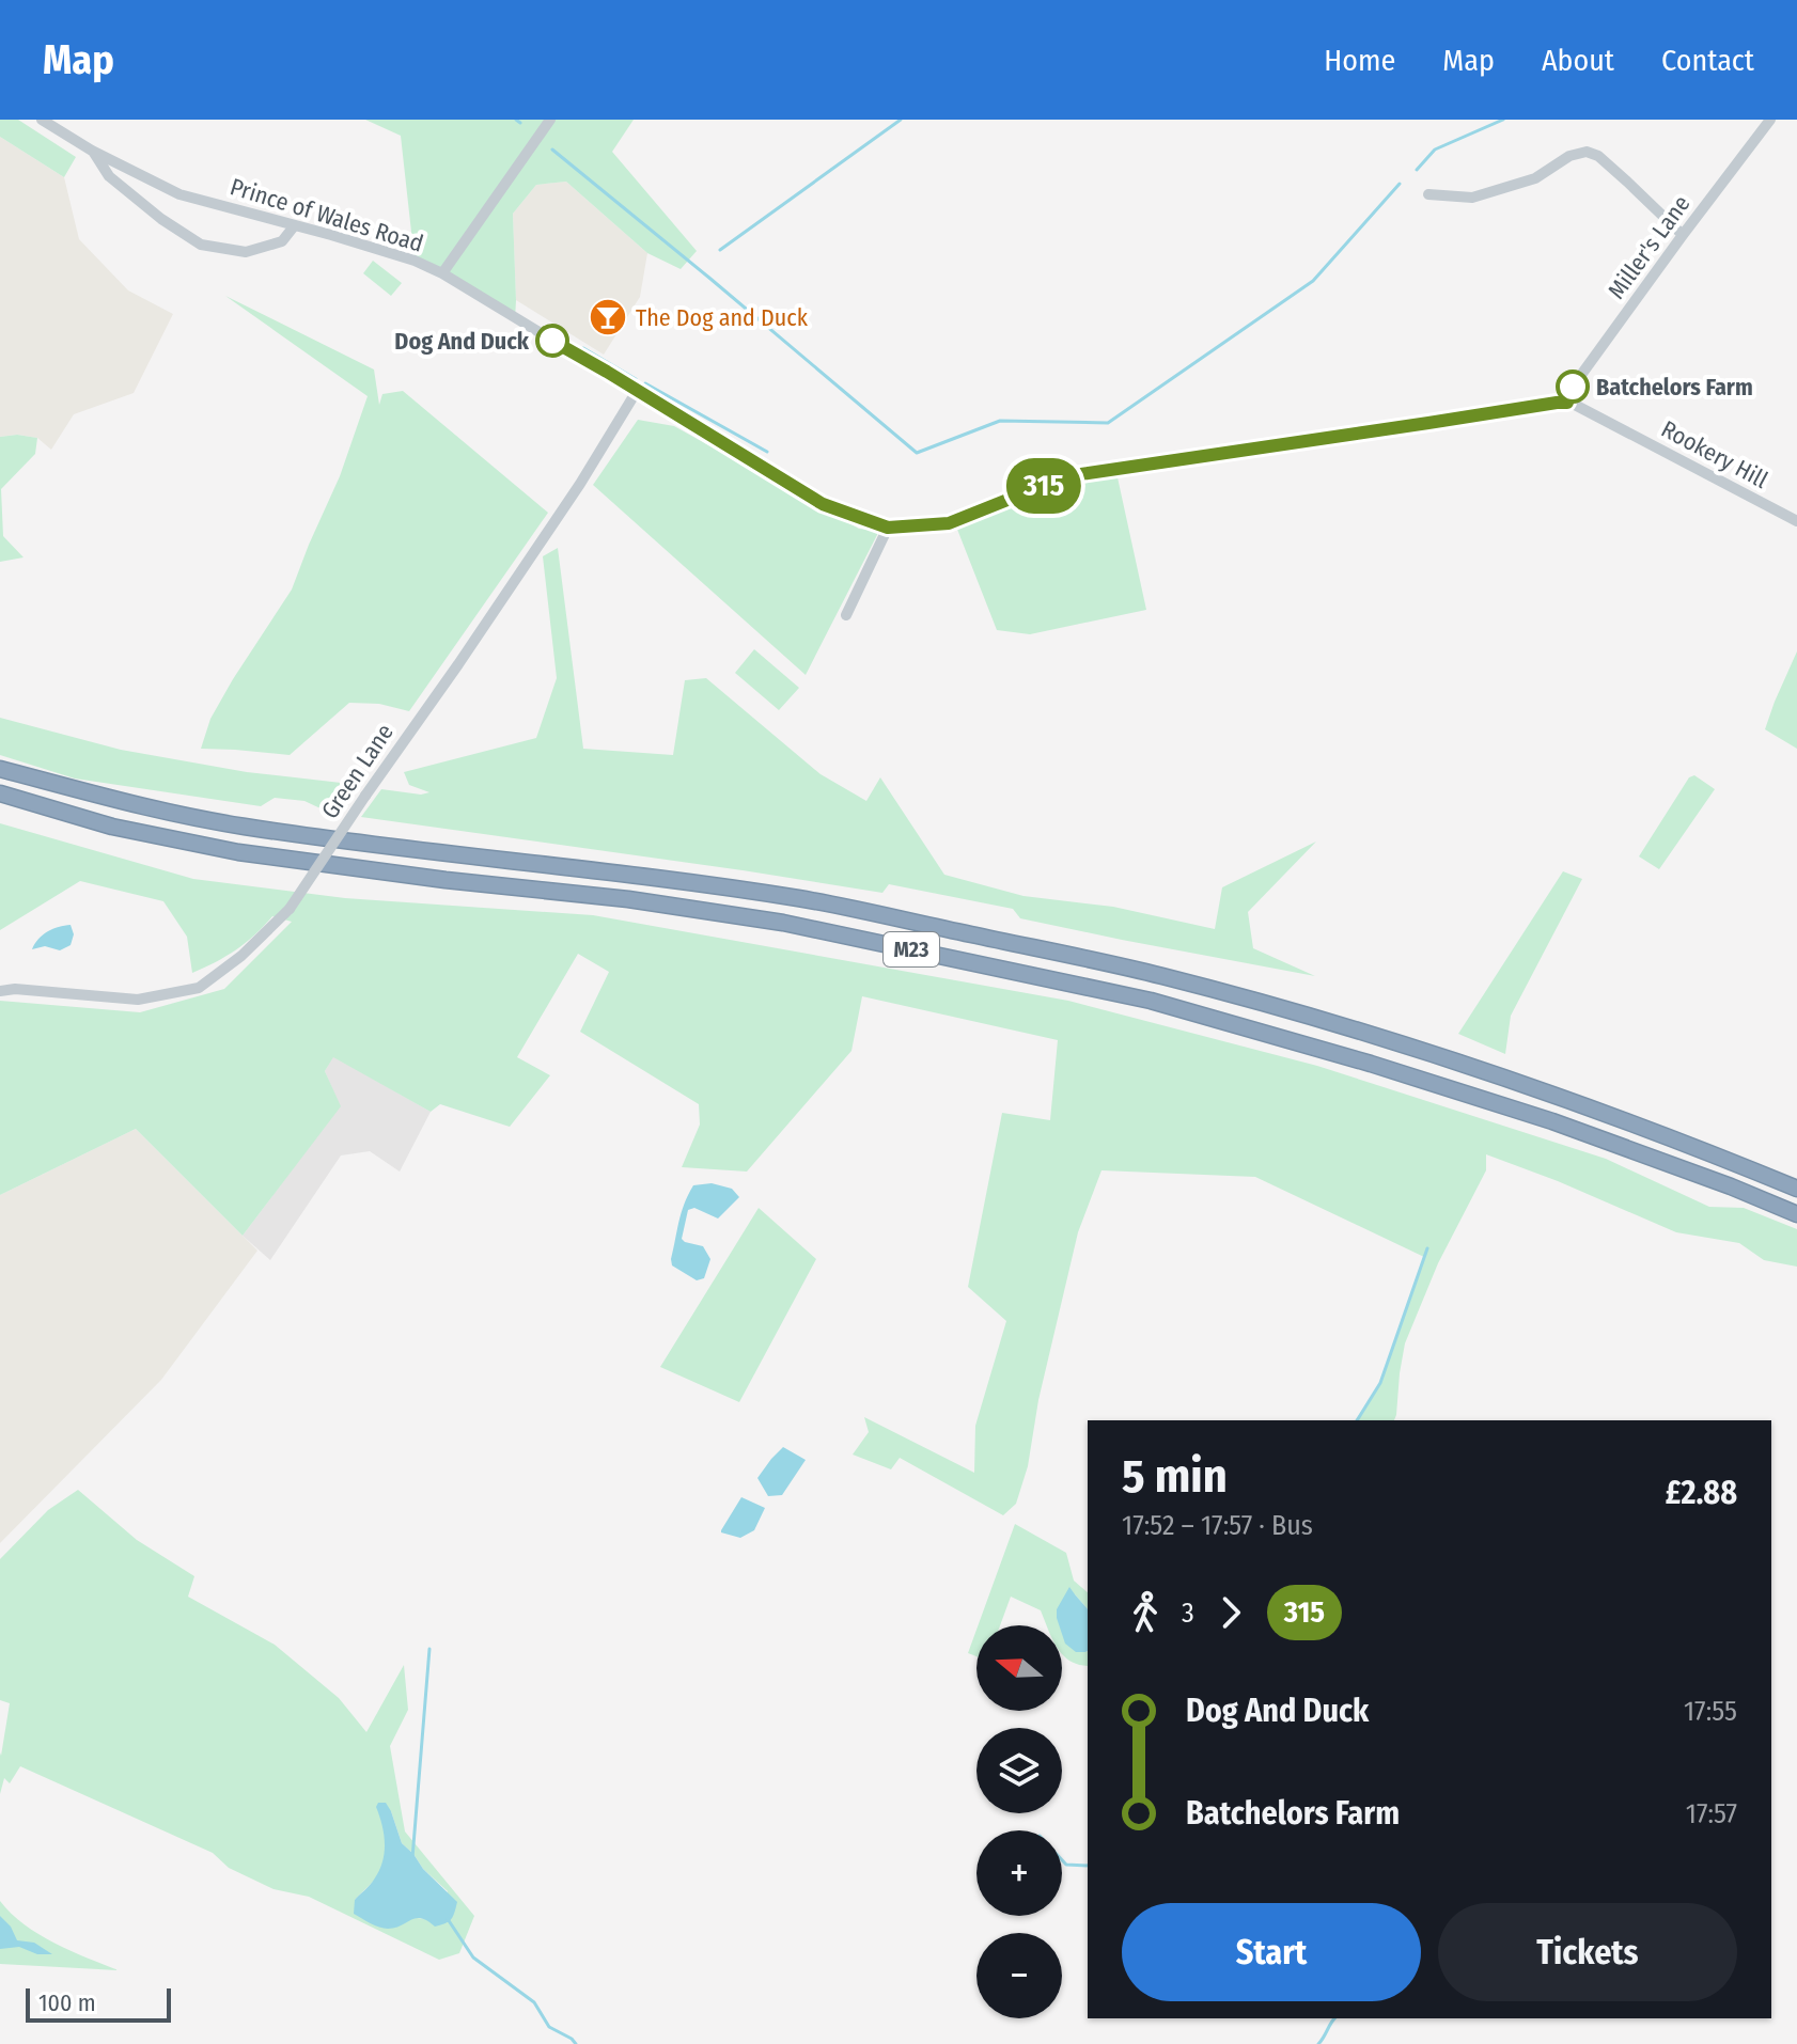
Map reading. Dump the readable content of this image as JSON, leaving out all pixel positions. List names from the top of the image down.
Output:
{
  "streets": {
    "highway": ["M23"],
    "street": [
      "Prince of Wales Road",
      "Miller's Lane",
      "Rookery Hill",
      "Green Lane"
    ]
  },
  "crossings": [
    ["Prince of Wales Road", "Green Lane"],
    ["Miller's Lane", "Rookery Hill"]
  ],
  "places": {
    "bar": ["The Dog and Duck"],
    "other": ["Dog And Duck", "Batchelors Farm"]
  },
  "lines": ["bus line 315"],
  "scale_bar": "100 m",
  "north": "left",
  "page": {
    "header": "Map",
    "nav": [
      "Home",
      "Map",
      "About",
      "Contact"
    ],
    "on_map": "315",
    "heading": ["5 min", "17:52 – 17:57 · Bus", "£2.88"],
    "legs": ["3", "315"],
    "map_buttons": ["+", "−"],
    "list": [
      {
        "name": "Dog And Duck",
        "value": "17:55"
      },
      {
        "name": "Batchelors Farm",
        "value": "17:57"
      }
    ],
    "buttons": ["Start", "Tickets"],
    "scale": "100 m"
  }
}
